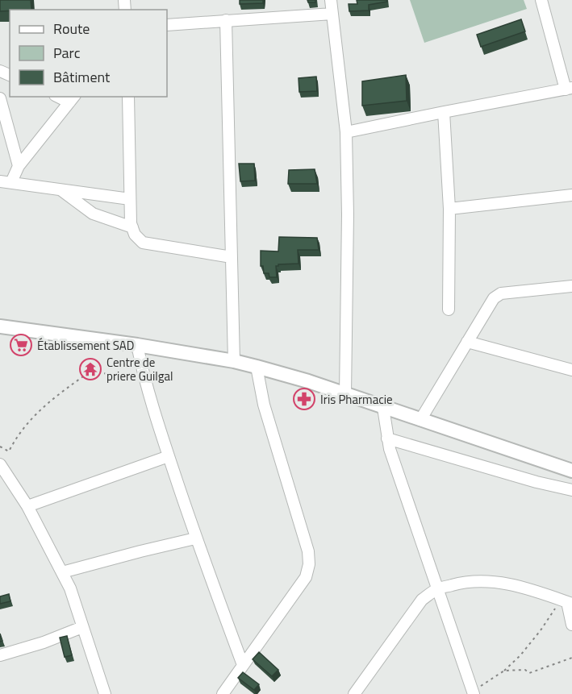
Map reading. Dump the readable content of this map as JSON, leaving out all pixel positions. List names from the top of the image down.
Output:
{
  "places": {
    "supermarket": ["Établissement SAD"],
    "temple": ["Centre de priere Guilgal"],
    "pharmacy": ["Iris Pharmacie"]
  },
  "legend": ["Route", "Parc", "Bâtiment"]
}
